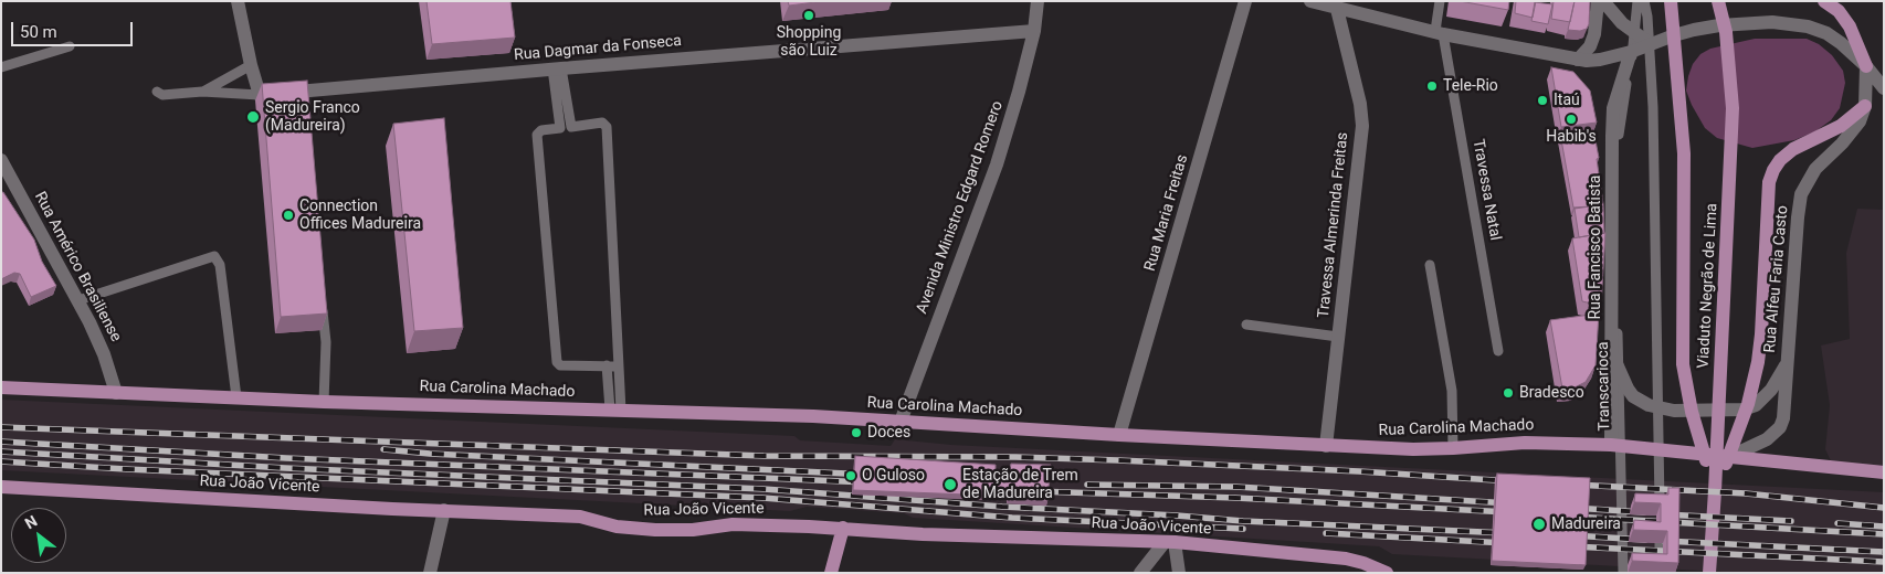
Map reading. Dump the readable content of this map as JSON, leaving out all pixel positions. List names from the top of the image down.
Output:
{
  "streets": {
    "main road": ["Viaduto Negrão de Lima", "Rua Carolina Machado", "Rua João Vicente"],
    "street": [
      "Rua Dagmar da Fonseca",
      "Avenida Ministro Edgard Romero",
      "Rua Maria Freitas",
      "Travessa Almerinda Freitas",
      "Rua Fancisco Batista",
      "Rua Américo Brasiliense",
      "Rua Alfeu Faria Casto"
    ],
    "lane": ["Travessa Natal", "Transcarioca"]
  },
  "crossings": [
    ["Rua Dagmar da Fonseca", "Avenida Ministro Edgard Romero"],
    ["Avenida Ministro Edgard Romero", "Rua Carolina Machado"],
    ["Rua Maria Freitas", "Rua Carolina Machado"],
    ["Travessa Almerinda Freitas", "Rua Carolina Machado"],
    ["Rua Fancisco Batista", "Rua Carolina Machado"],
    ["Rua Américo Brasiliense", "Rua Carolina Machado"],
    ["Rua Alfeu Faria Casto", "Rua Carolina Machado"]
  ],
  "places": [
    "Shopping são Luiz",
    "Tele-Rio",
    "Itaú",
    "Sergio Franco (Madureira)",
    "Habib's",
    "Connection Offices Madureira",
    "Bradesco",
    "Doces",
    "O Guloso",
    "Estação de Trem de Madureira",
    "Madureira"
  ],
  "scale_bar": "50 m",
  "north": "top left"
}
